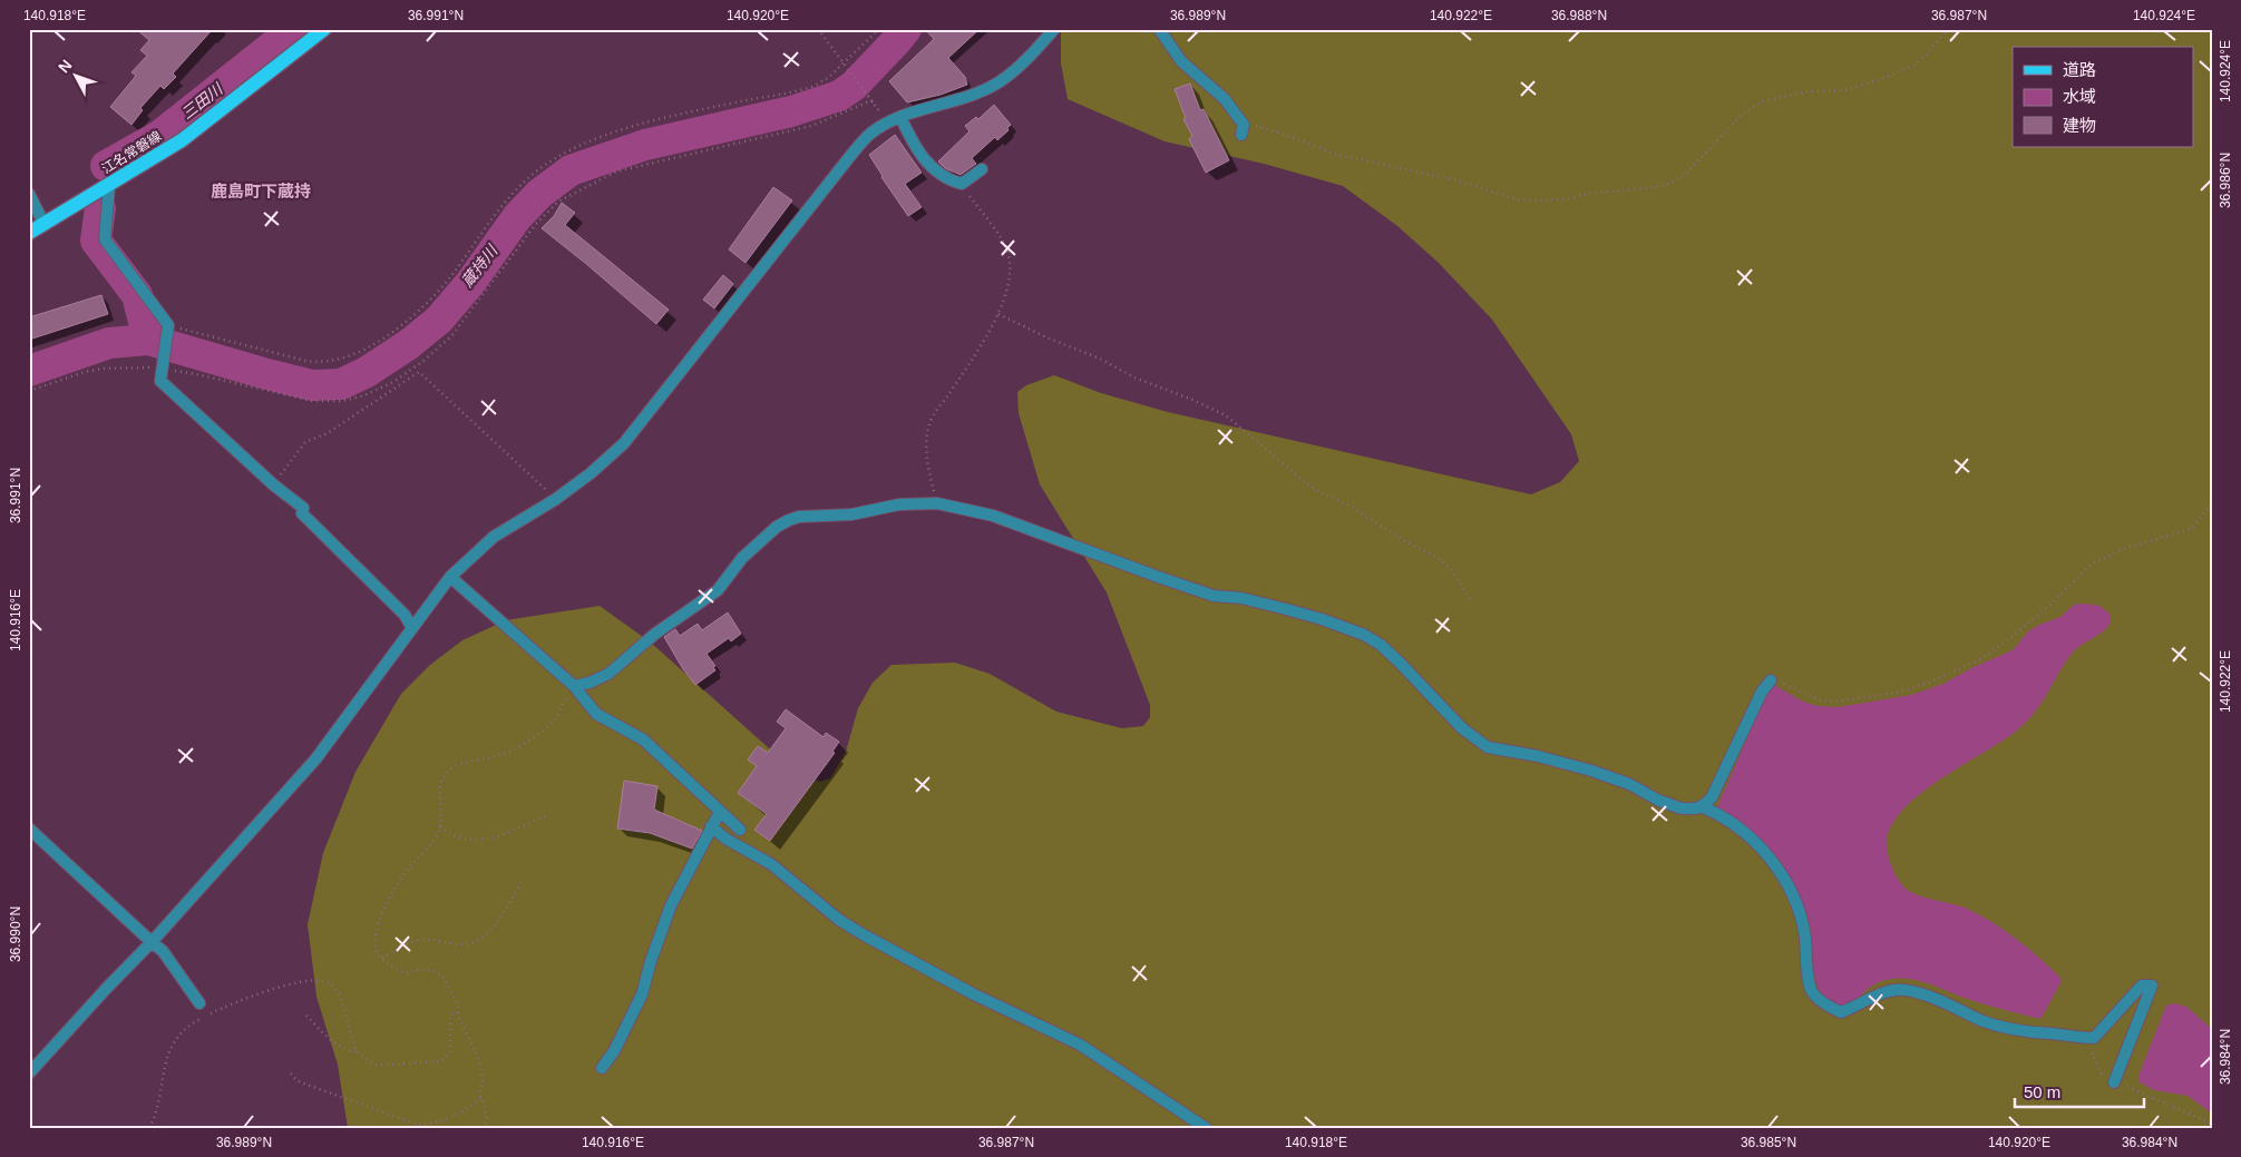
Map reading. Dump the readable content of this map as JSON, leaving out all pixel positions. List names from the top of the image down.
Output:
{
  "streets": {
    "main road": ["江名常磐線"]
  },
  "districts": ["鹿島町下蔵持"],
  "water": ["三田川", "蔵持川"],
  "legend": ["道路", "水域", "建物"],
  "scale_bar": "50 m",
  "north": "top left",
  "coordinates": [
    "140.918°E",
    "36.991°N",
    "140.920°E",
    "36.989°N",
    "140.922°E",
    "36.988°N",
    "36.987°N",
    "140.924°E",
    "36.986°N",
    "140.916°E",
    "36.990°N",
    "36.984°N",
    "36.985°N"
  ]
}
